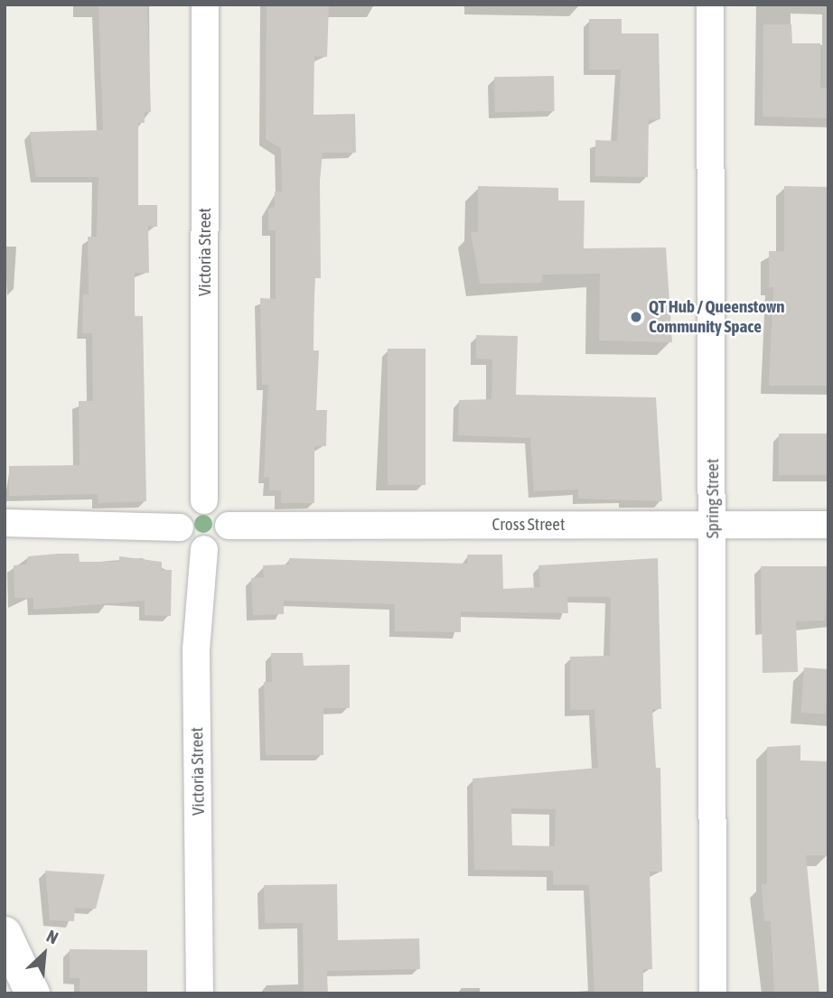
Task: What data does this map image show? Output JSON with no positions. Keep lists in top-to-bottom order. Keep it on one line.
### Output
{"streets":{"street":["Victoria Street","Spring Street","Cross Street"]},"crossings":[["Victoria Street","Cross Street"],["Spring Street","Cross Street"]],"places":["QT Hub / Queenstown Community Space"],"north":"top right"}
